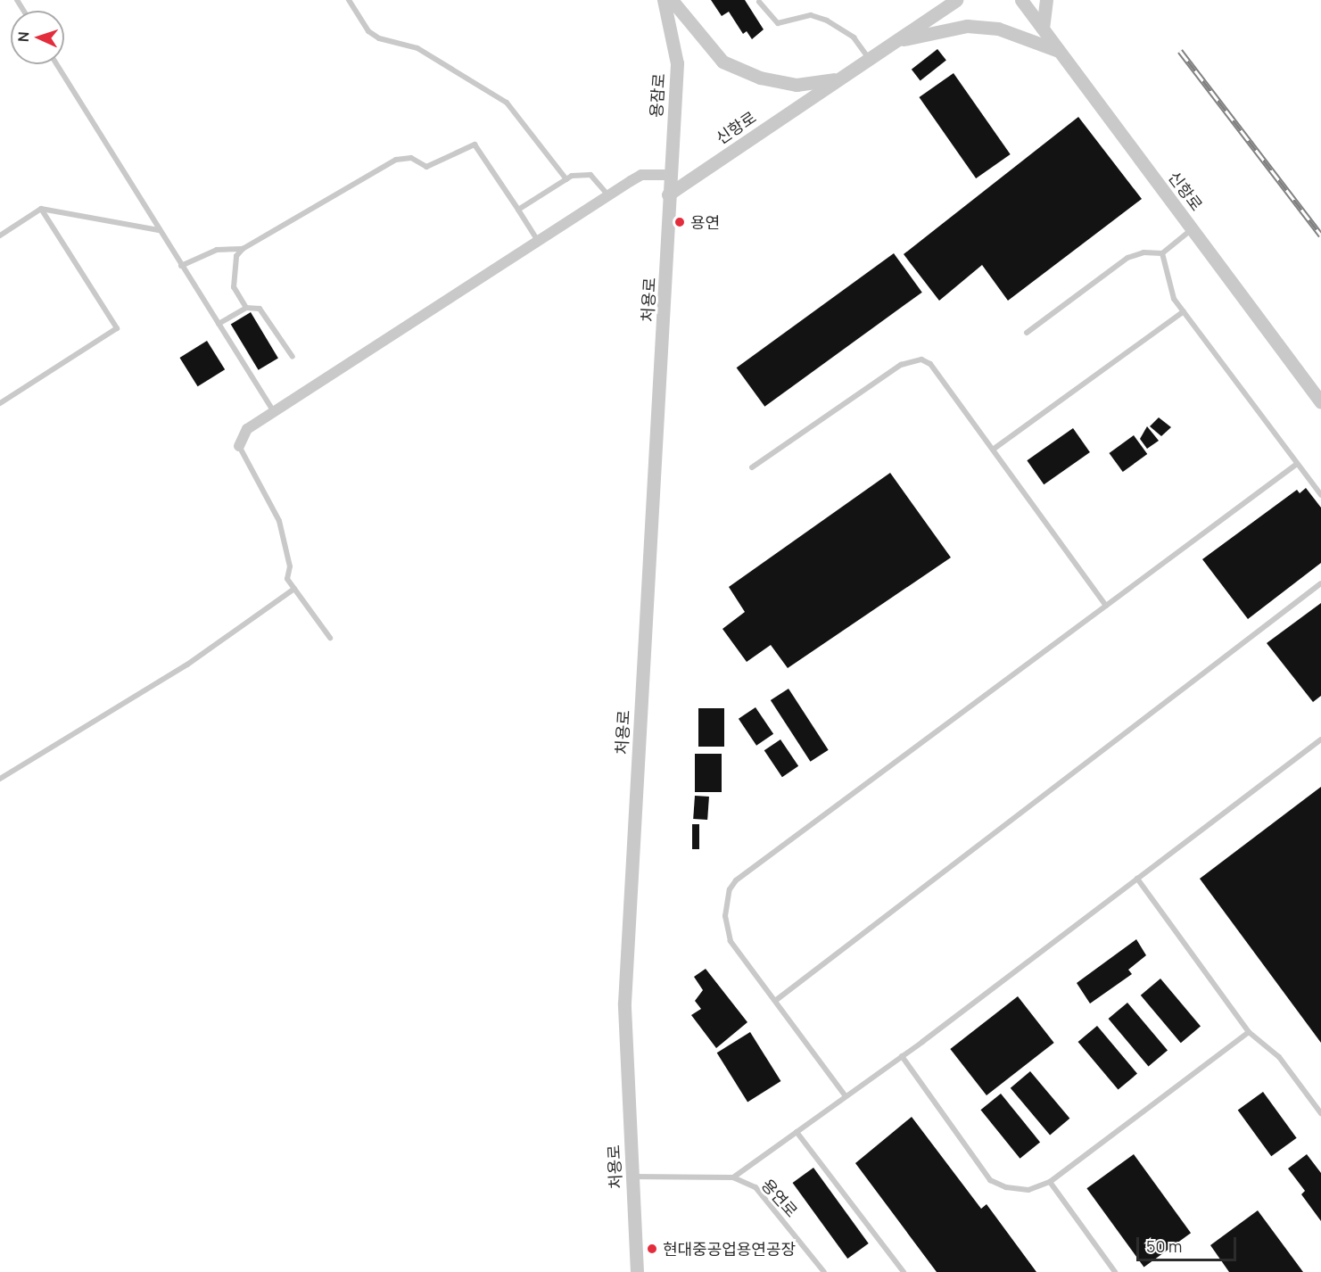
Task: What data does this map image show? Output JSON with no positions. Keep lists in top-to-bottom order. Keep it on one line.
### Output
{"streets":{"street":["용잠로","신항로","처용로"],"lane":["용연로"]},"crossings":[["용잠로","신항로"],["용잠로","처용로"],["신항로","처용로"],["처용로","용연로"]],"places":["용연","현대중공업용연공장"],"scale_bar":"50 m","north":"left"}
